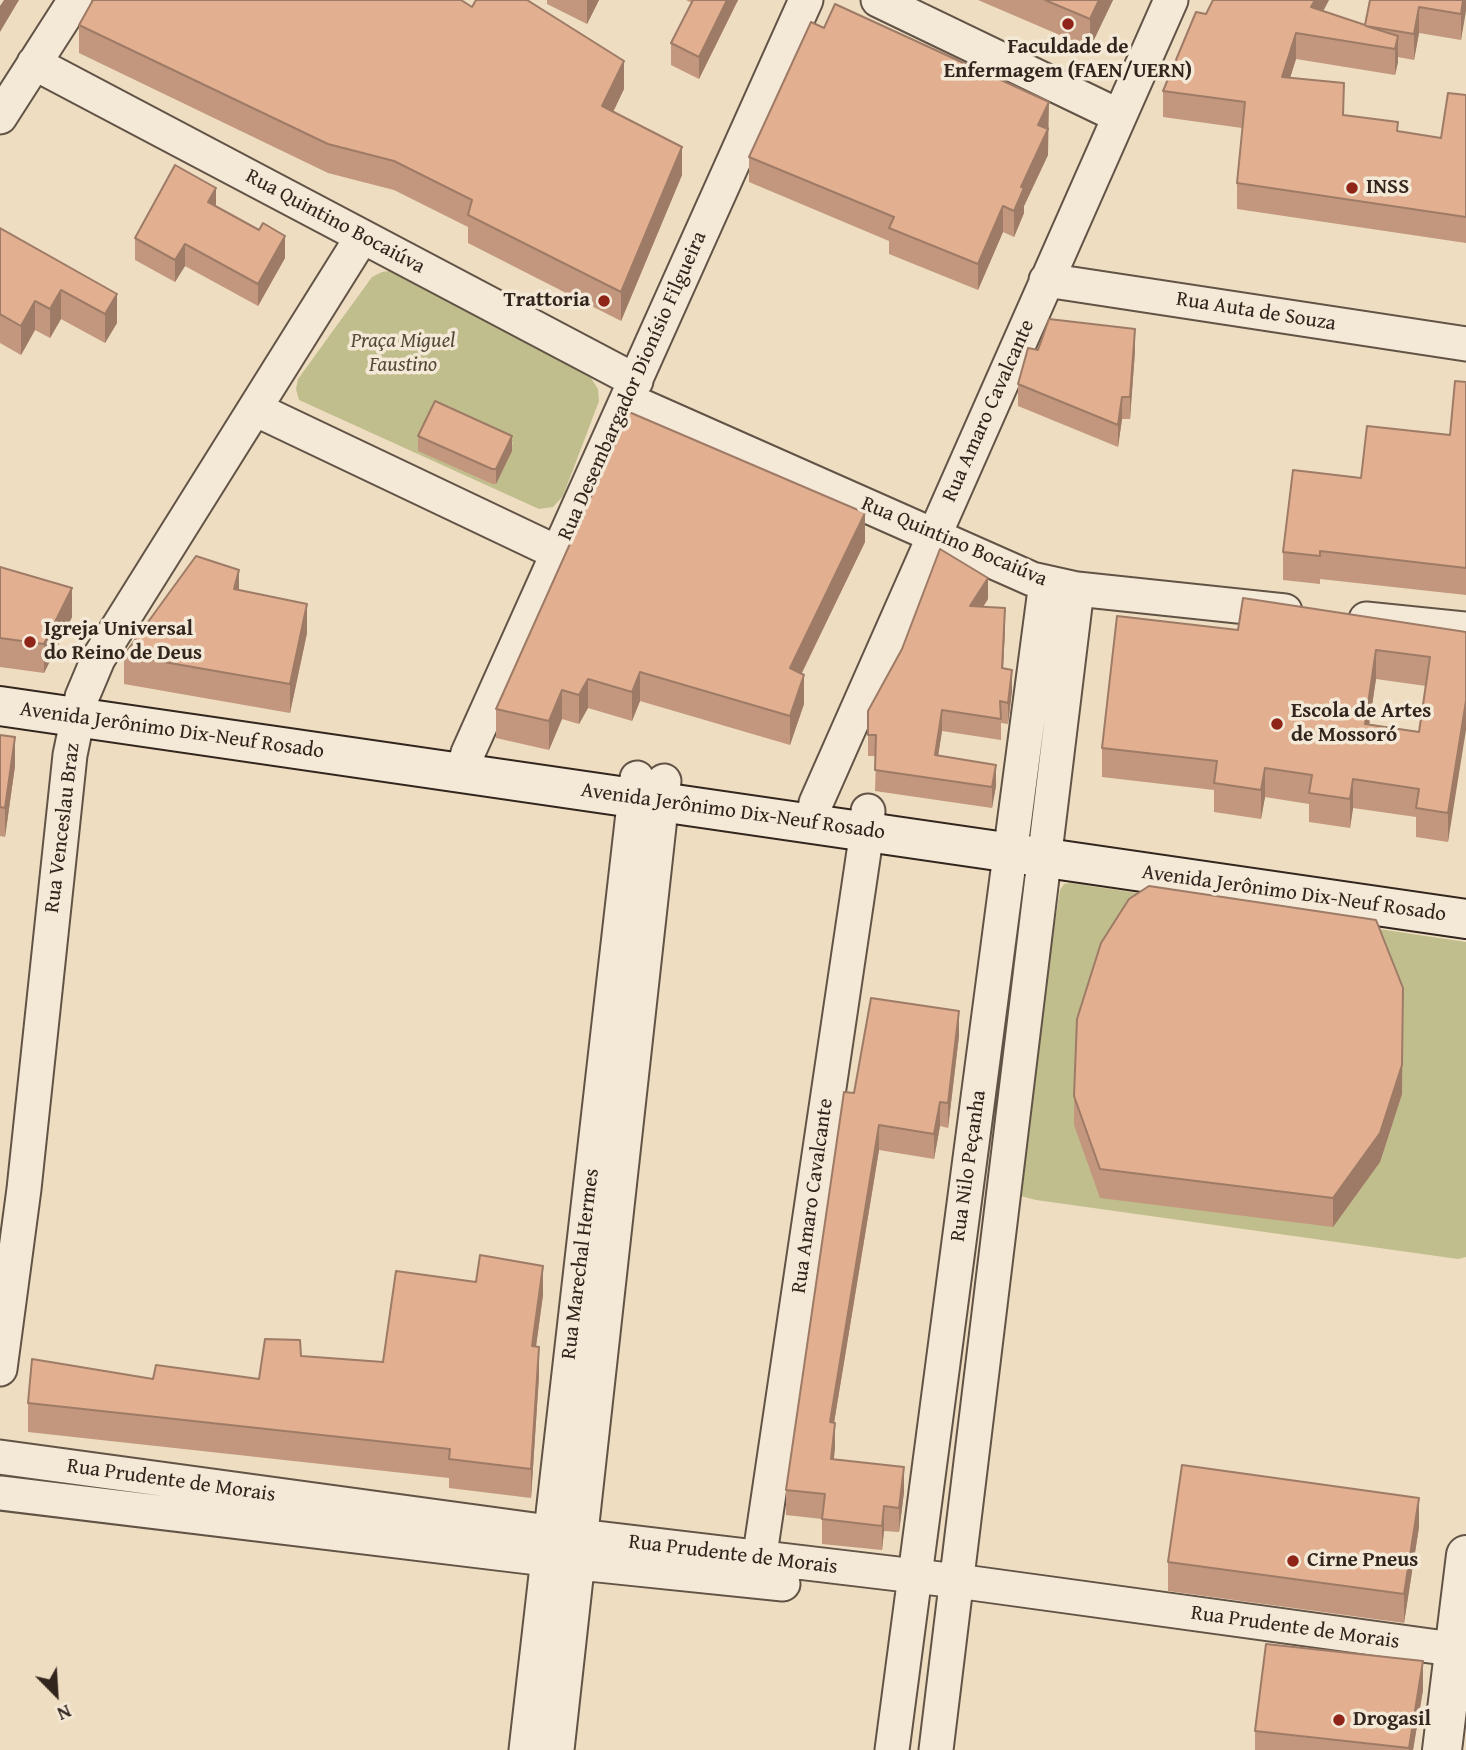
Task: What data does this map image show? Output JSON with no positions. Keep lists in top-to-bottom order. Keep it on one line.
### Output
{"streets":{"main road":["Avenida Jerônimo Dix-Neuf Rosado"],"street":["Rua Quintino Bocaiúva","Rua Auta de Souza","Rua Desembargador Dionísio Filgueira","Rua Amaro Cavalcante","Rua Venceslau Braz","Rua Nilo Peçanha","Rua Marechal Hermes","Rua Prudente de Morais"]},"crossings":[["Rua Quintino Bocaiúva","Rua Desembargador Dionísio Filgueira"],["Rua Quintino Bocaiúva","Rua Amaro Cavalcante"],["Rua Quintino Bocaiúva","Rua Venceslau Braz"],["Rua Quintino Bocaiúva","Rua Nilo Peçanha"],["Rua Auta de Souza","Rua Amaro Cavalcante"],["Rua Desembargador Dionísio Filgueira","Avenida Jerônimo Dix-Neuf Rosado"],["Rua Amaro Cavalcante","Avenida Jerônimo Dix-Neuf Rosado"],["Rua Amaro Cavalcante","Rua Prudente de Morais"],["Avenida Jerônimo Dix-Neuf Rosado","Rua Venceslau Braz"],["Avenida Jerônimo Dix-Neuf Rosado","Rua Nilo Peçanha"],["Avenida Jerônimo Dix-Neuf Rosado","Rua Marechal Hermes"],["Rua Nilo Peçanha","Rua Prudente de Morais"],["Rua Marechal Hermes","Rua Prudente de Morais"]],"parks":["Praça Miguel Faustino"],"places":["Faculdade de Enfermagem (FAEN/UERN)","INSS","Trattoria","Igreja Universal do Reino de Deus","Escola de Artes de Mossoró","Cirne Pneus","Drogasil"],"north":"bottom right"}
